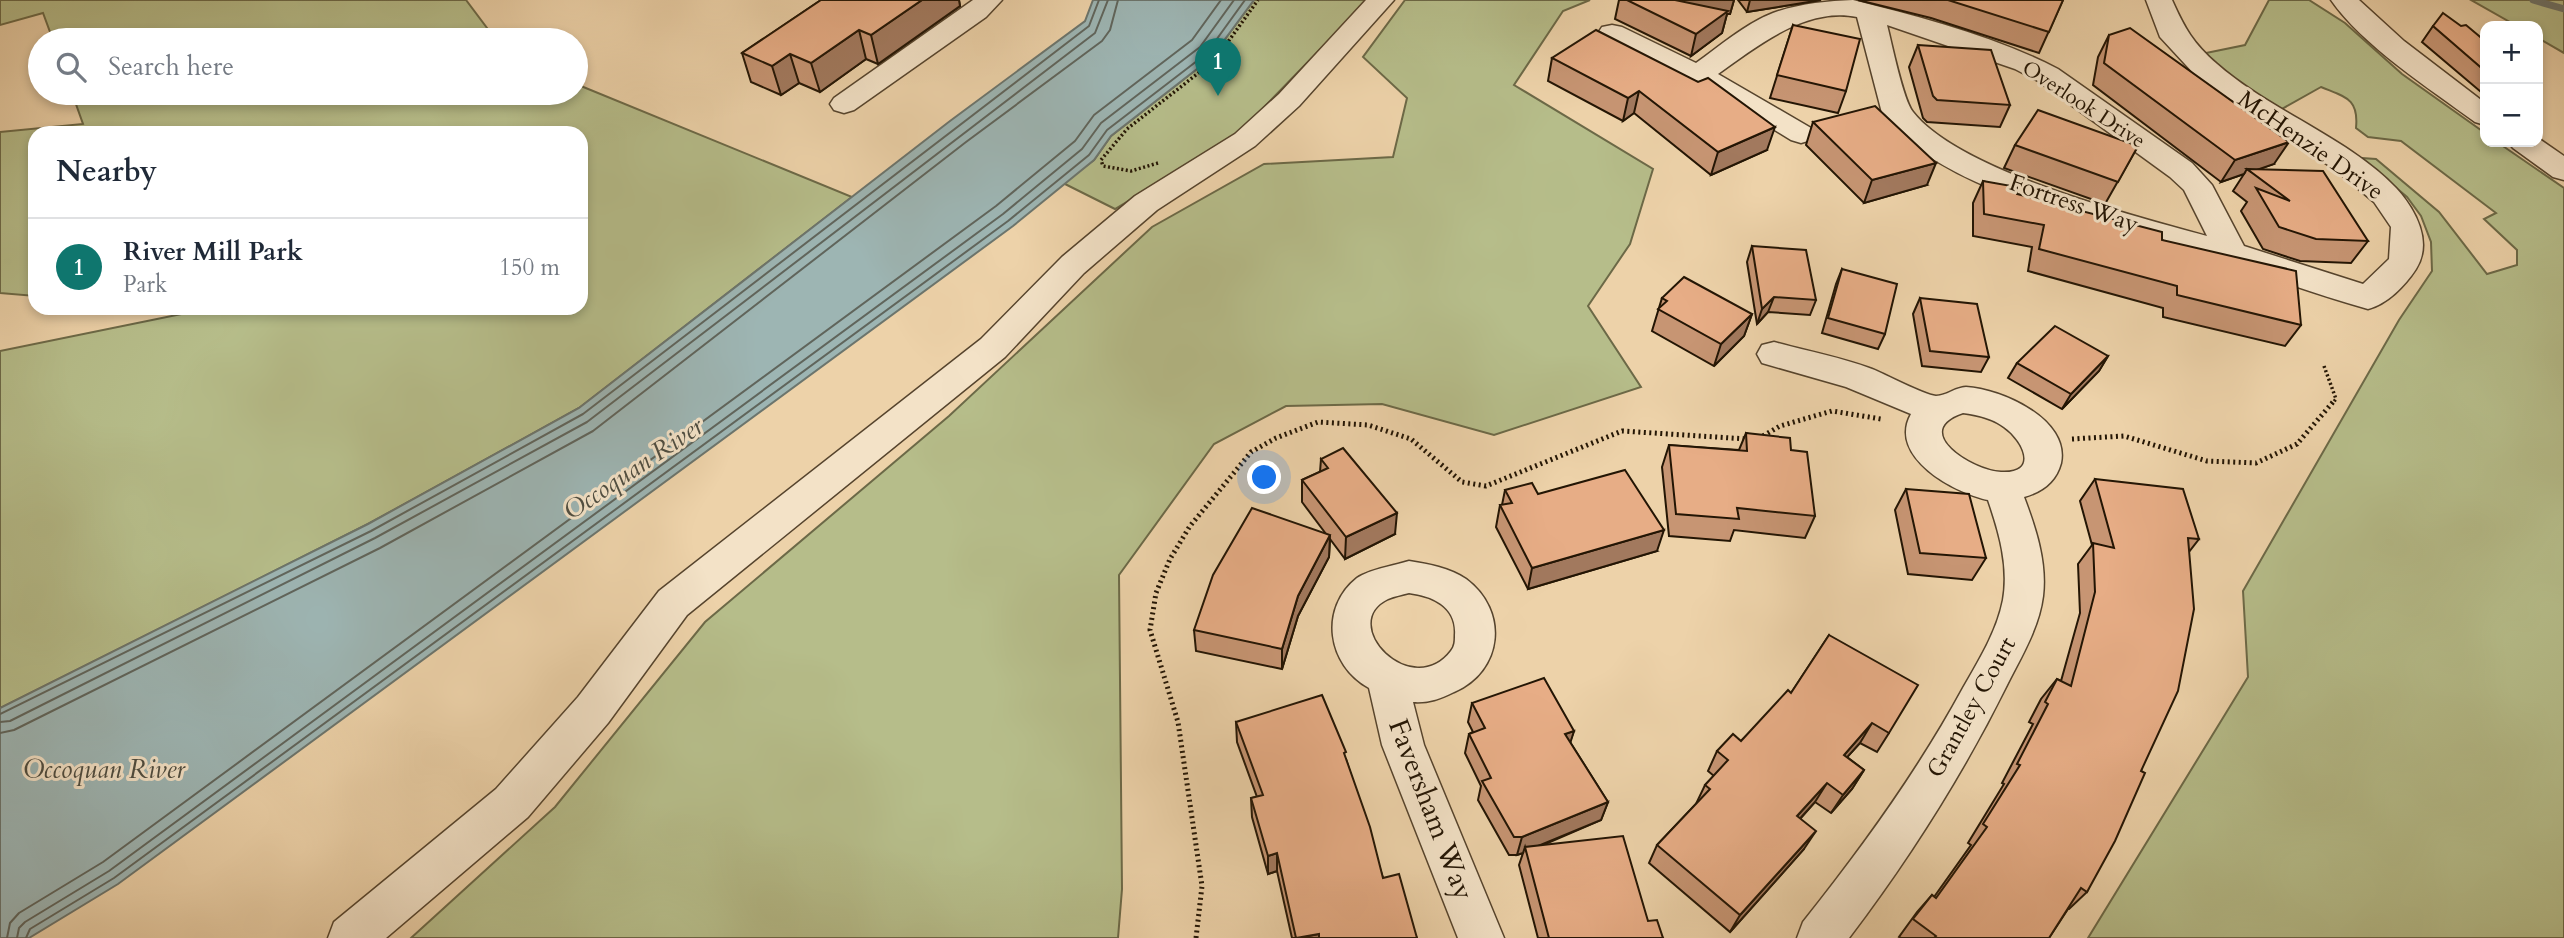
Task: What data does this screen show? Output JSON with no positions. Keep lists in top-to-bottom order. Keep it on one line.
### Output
{"streets":{"street":["Overlook Drive","McHenzie Drive","Fortress Way","Grantley Court","Faversham Way"]},"crossings":[["Overlook Drive","Fortress Way"],["McHenzie Drive","Fortress Way"]],"water":["Occoquan River"],"page":{"map_buttons":["+","−"],"search":"Search here","pins":"1","heading":"Nearby","list":[{"mark":"1","name":"River Mill Park","note":"Park","value":"150 m"}]}}
